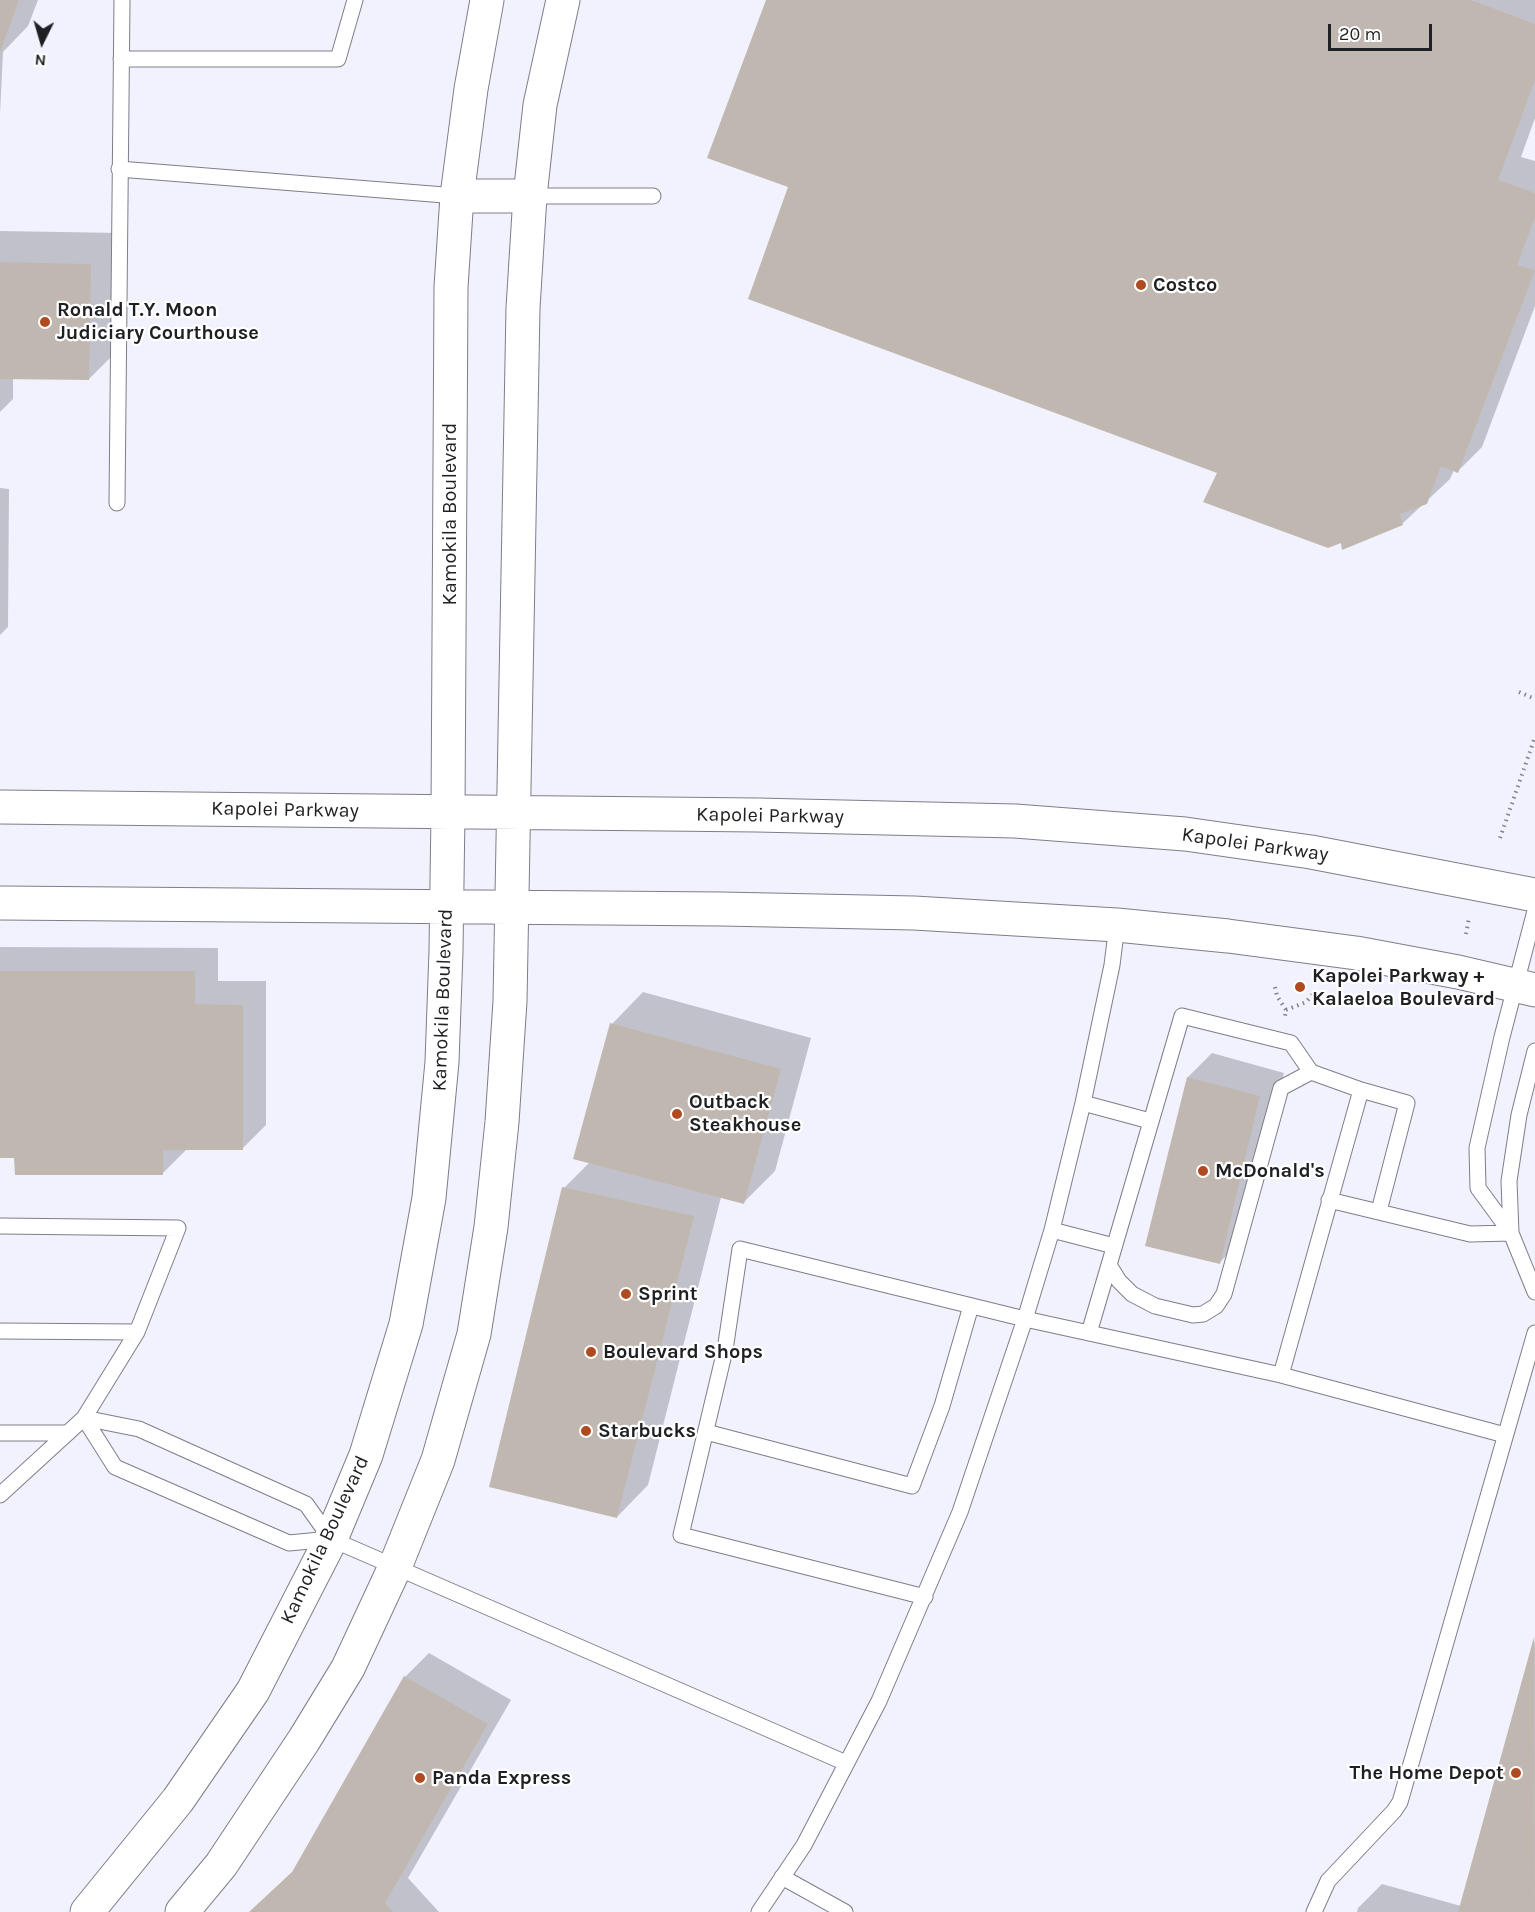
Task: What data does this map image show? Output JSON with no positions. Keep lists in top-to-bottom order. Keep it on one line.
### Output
{"streets":{"main road":["Kamokila Boulevard","Kapolei Parkway"]},"crossings":[["Kamokila Boulevard","Kapolei Parkway"]],"places":["Costco","Ronald T.Y. Moon Judiciary Courthouse","Kapolei Parkway + Kalaeloa Boulevard","Outback Steakhouse","McDonald's","Sprint","Boulevard Shops","Starbucks","The Home Depot","Panda Express"],"scale_bar":"20 m","north":"bottom"}
